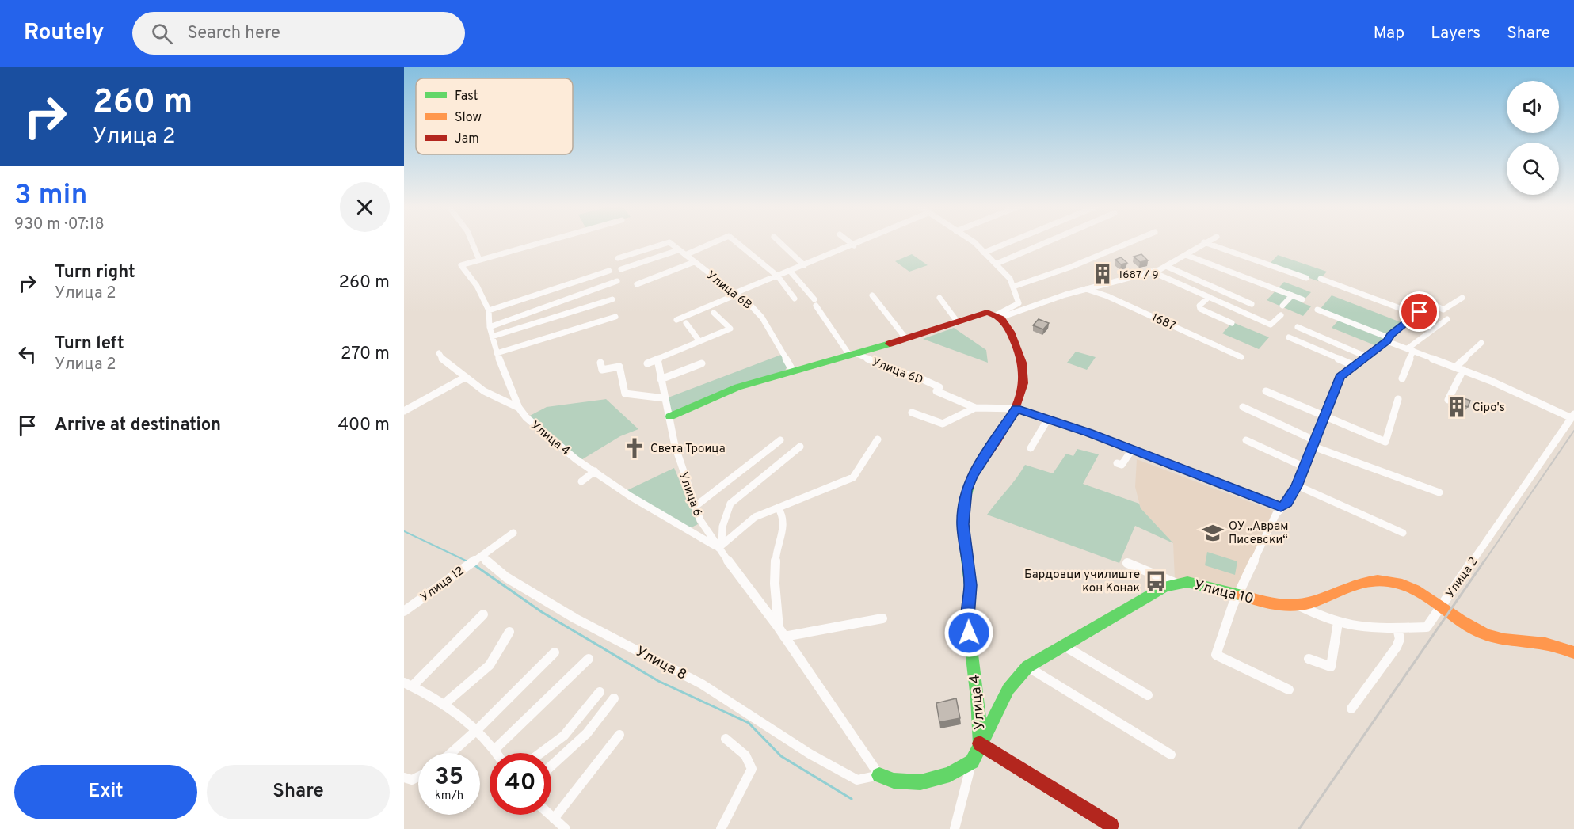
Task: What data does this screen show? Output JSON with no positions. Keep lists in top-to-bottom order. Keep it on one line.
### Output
{"streets":{"street":["Улица 6B","1687","Улица 6D","Улица 4","Улица 6","Улица 2","Улица 12","Улица 10","Улица 8"]},"crossings":[["Улица 4","Улица 6"],["Улица 6","Улица 8"],["Улица 2","Улица 10"],["Улица 12","Улица 8"]],"places":{"building":["1687 / 9","Cipo's"],"church":["Света Троица"],"school or university":["ОУ „Аврам Писевски“"],"bus stop":["Бардовци училиште кон Конак"]},"legend":["Fast","Slow","Jam"],"page":{"header":"Routely","search":"Search here","nav":["Map","Layers","Share"],"turn":["260 m","Улица 2"],"heading":["3 min","930 m · 07:18"],"list":[{"name":"Turn right","note":"Улица 2","value":"260 m"},{"name":"Turn left","note":"Улица 2","value":"270 m"},{"name":"Arrive at destination","value":"400 m"}],"speed":"35 km/h","limit":"40","buttons":["Exit","Share"]}}
